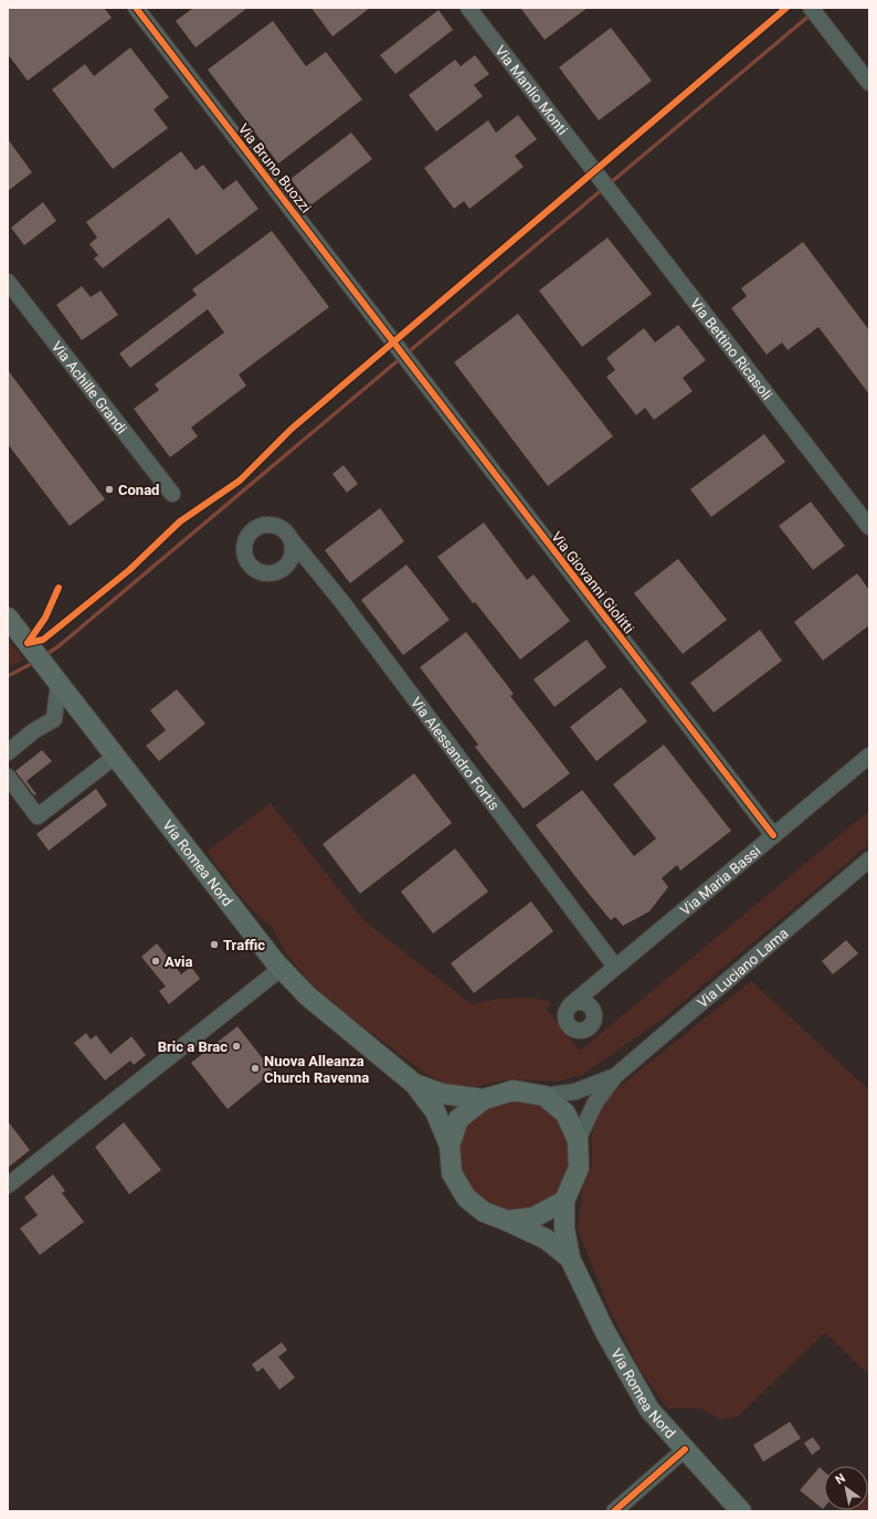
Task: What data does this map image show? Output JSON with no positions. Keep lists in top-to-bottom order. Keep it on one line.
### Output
{"streets":{"main road":["Via Romea Nord"],"street":["Via Manlio Monti","Via Bruno Buozzi","Via Bettino Ricasoli","Via Achille Grandi","Via Giovanni Giolitti","Via Alessandro Fortis","Via Maria Bassi","Via Luciano Lama"]},"crossings":[["Via Manlio Monti","Via Bettino Ricasoli"],["Via Bruno Buozzi","Via Giovanni Giolitti"],["Via Giovanni Giolitti","Via Maria Bassi"],["Via Alessandro Fortis","Via Maria Bassi"],["Via Romea Nord","Via Luciano Lama"]],"places":["Conad","Traffic","Avia","Bric a Brac","Nuova Alleanza Church Ravenna"],"north":"top left"}
